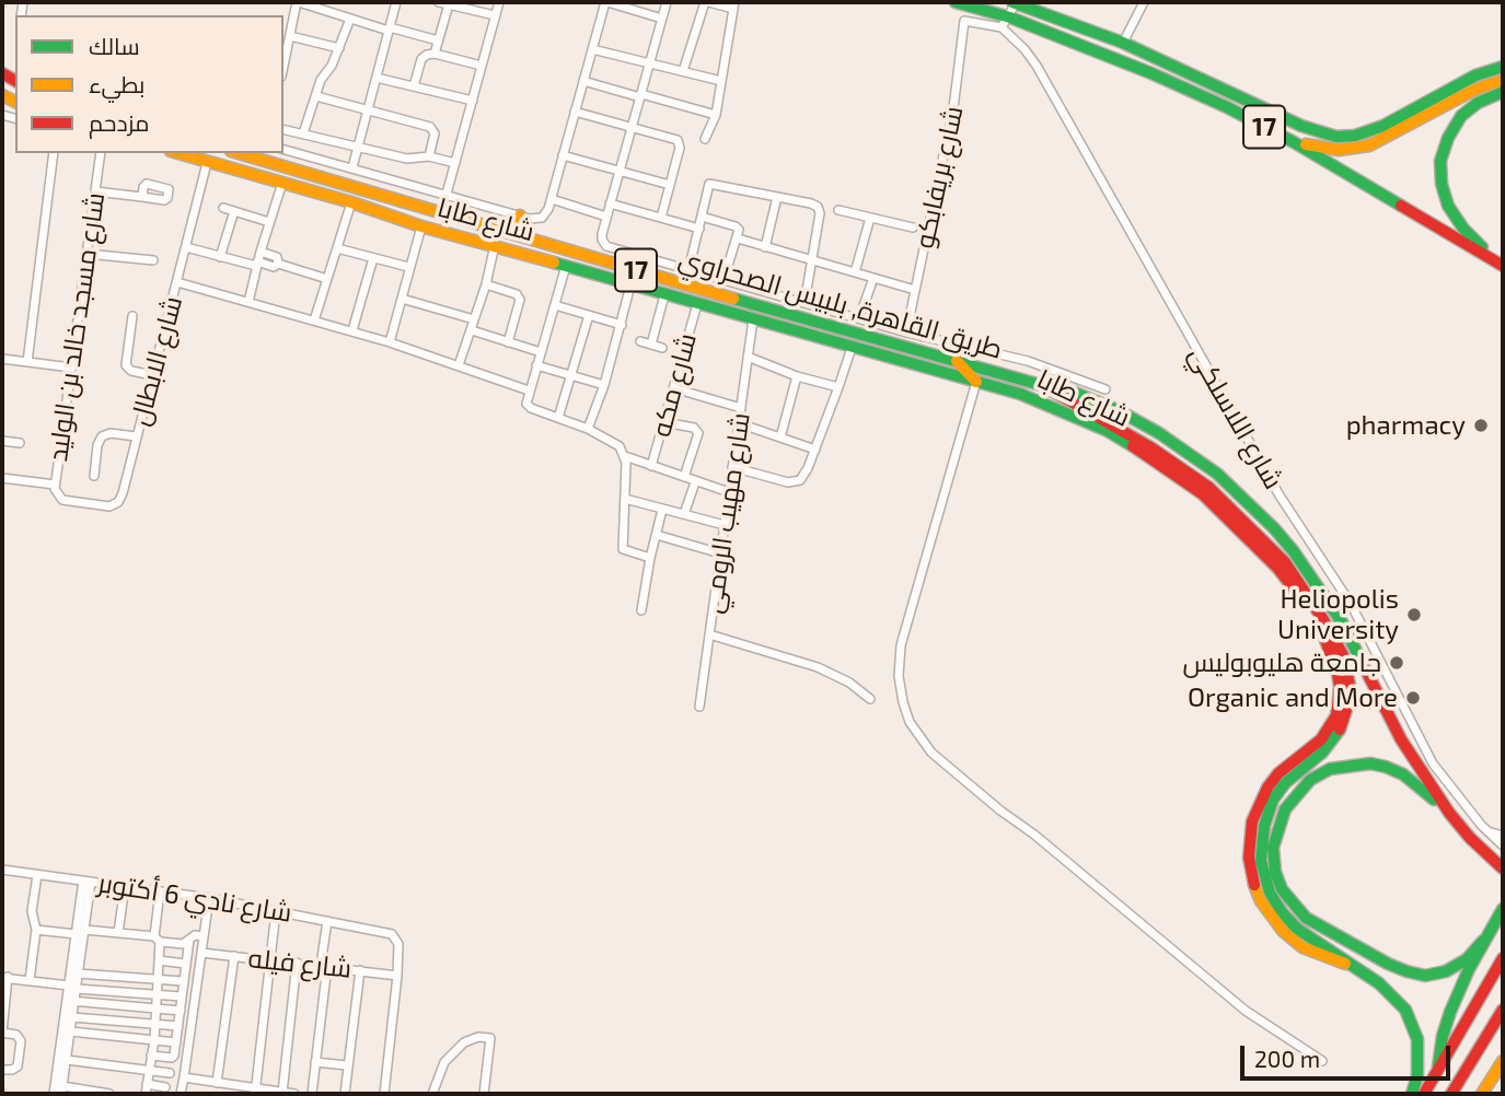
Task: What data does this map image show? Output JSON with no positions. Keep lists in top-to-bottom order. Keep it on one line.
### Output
{"streets":{"main road":["17","شارع طابا","طريق القاهرة, بلبيس الصحراوي"],"street":["شارع بريفابكو","شارع مسجد خالد بن الوليد","شارع الابطال","شارع مكه","شارع اللاسلكي","شارع مهيب الرومي","شارع نادي 6 أكتوبر","شارع فيله"]},"crossings":[["شارع بريفابكو","شارع اللاسلكي"],["شارع طابا","شارع الابطال"],["شارع طابا","شارع مكه"],["شارع طابا","شارع مهيب الرومي"],["شارع مسجد خالد بن الوليد","شارع الابطال"],["شارع نادي 6 أكتوبر","شارع فيله"]],"places":["pharmacy","Heliopolis University","جامعة هليوبوليس","Organic and More"],"legend":["سالك","بطيء","مزدحم"],"scale_bar":"200 m"}
